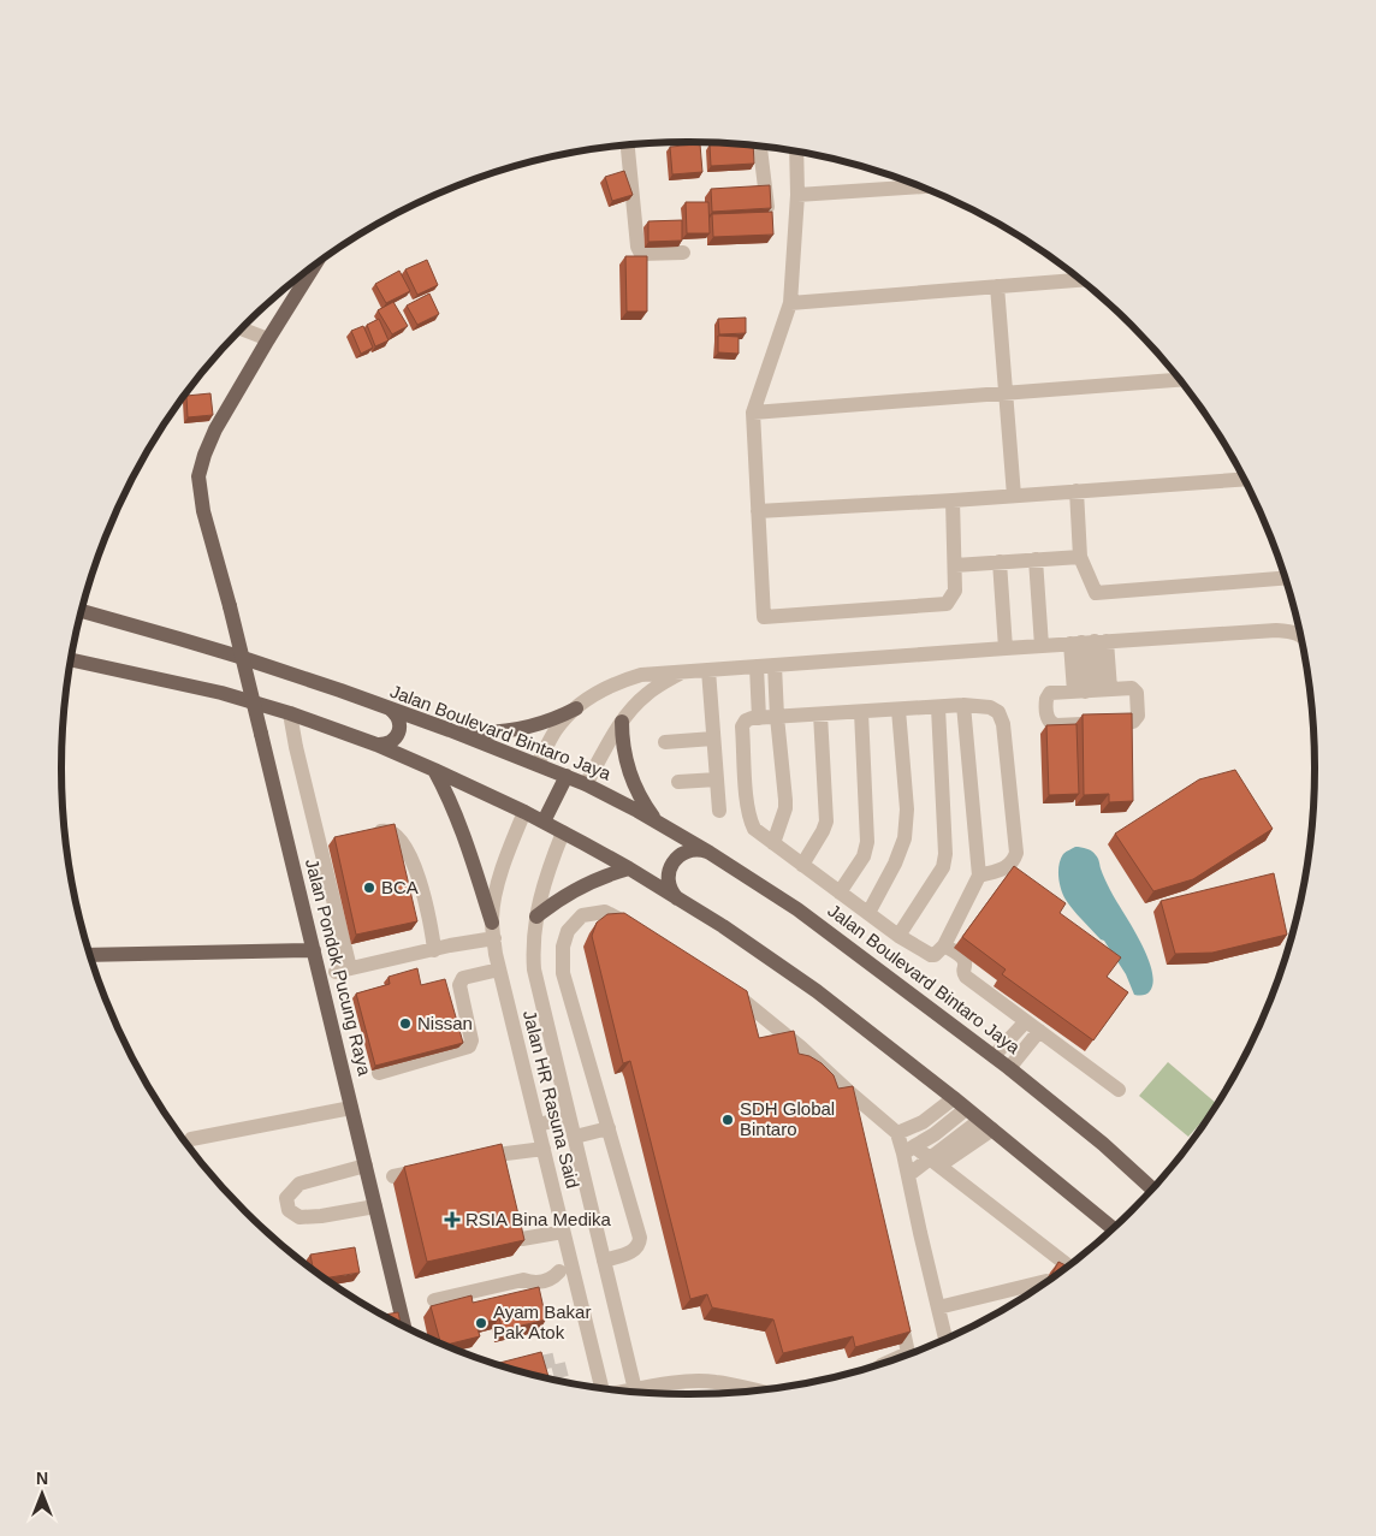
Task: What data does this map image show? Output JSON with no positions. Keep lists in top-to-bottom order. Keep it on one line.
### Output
{"streets":{"main road":["Jalan Boulevard Bintaro Jaya","Jalan Pondok Pucung Raya"],"street":["Jalan HR Rasuna Said"]},"places":{"other":["BCA","Nissan","SDH Global Bintaro","Ayam Bakar Pak Atok"],"health":["RSIA Bina Medika"]},"north":"top"}
